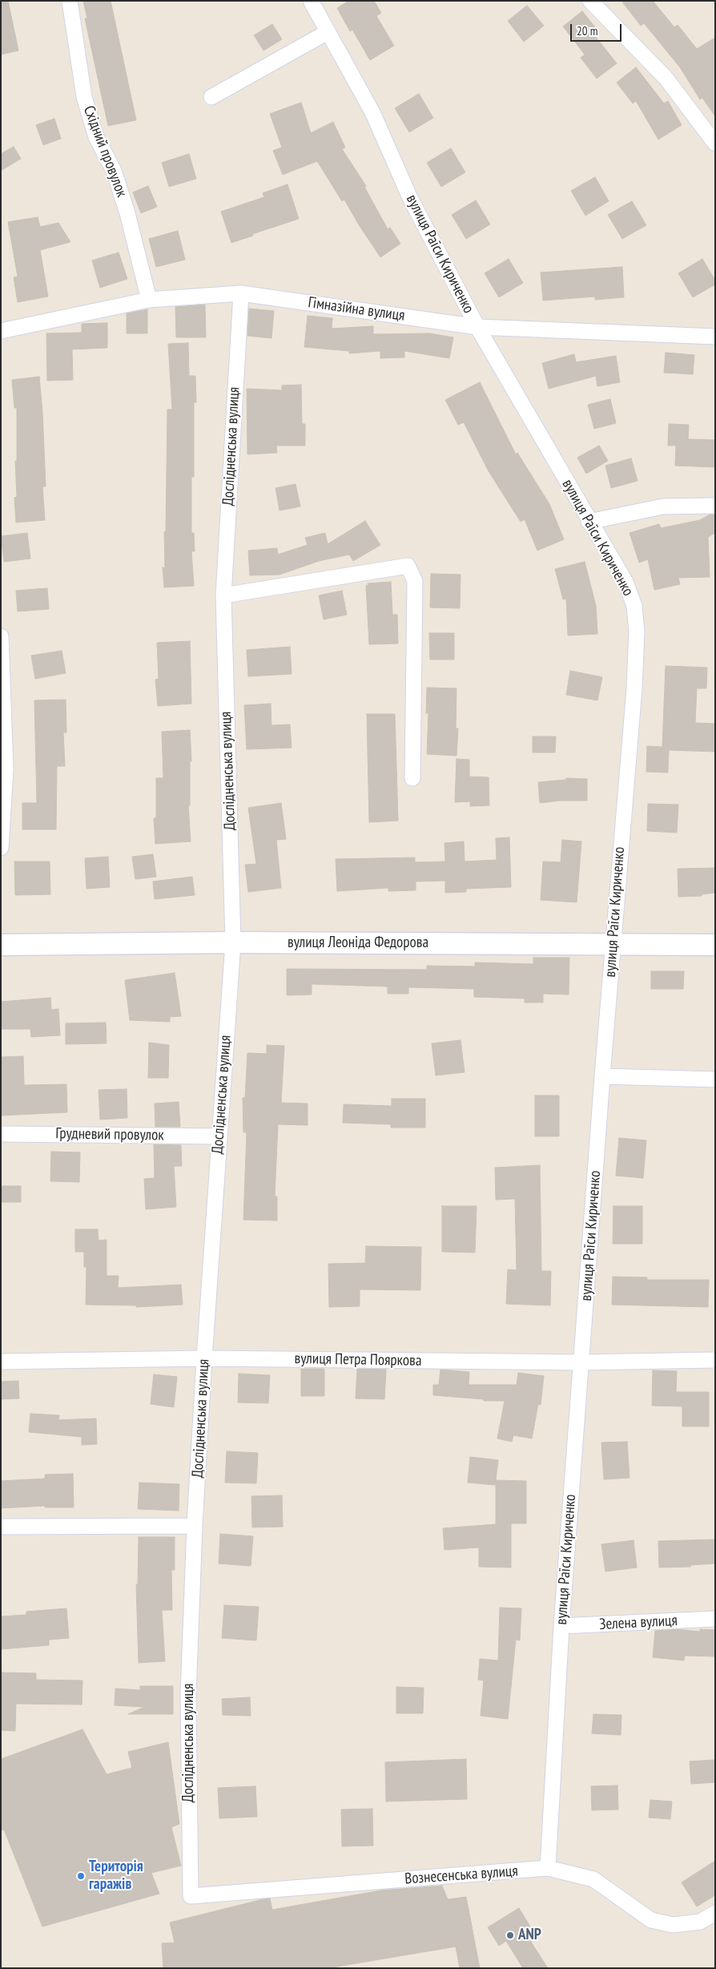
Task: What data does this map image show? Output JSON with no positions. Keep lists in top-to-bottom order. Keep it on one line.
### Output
{"streets":{"street":["Східний провулок","вулиця Раїси Кириченко","Гімназійна вулиця","Дослідненська вулиця","вулиця Леоніда Федорова","Грудневий провулок","вулиця Петра Пояркова","Зелена вулиця","Вознесенська вулиця"]},"crossings":[["Східний провулок","Гімназійна вулиця"],["вулиця Раїси Кириченко","Гімназійна вулиця"],["вулиця Раїси Кириченко","вулиця Леоніда Федорова"],["вулиця Раїси Кириченко","вулиця Петра Пояркова"],["вулиця Раїси Кириченко","Зелена вулиця"],["вулиця Раїси Кириченко","Вознесенська вулиця"],["Гімназійна вулиця","Дослідненська вулиця"],["Дослідненська вулиця","вулиця Леоніда Федорова"],["Дослідненська вулиця","Грудневий провулок"],["Дослідненська вулиця","вулиця Петра Пояркова"],["Дослідненська вулиця","Вознесенська вулиця"]],"places":["Територія гаражів","ANP"],"scale_bar":"20 m"}
